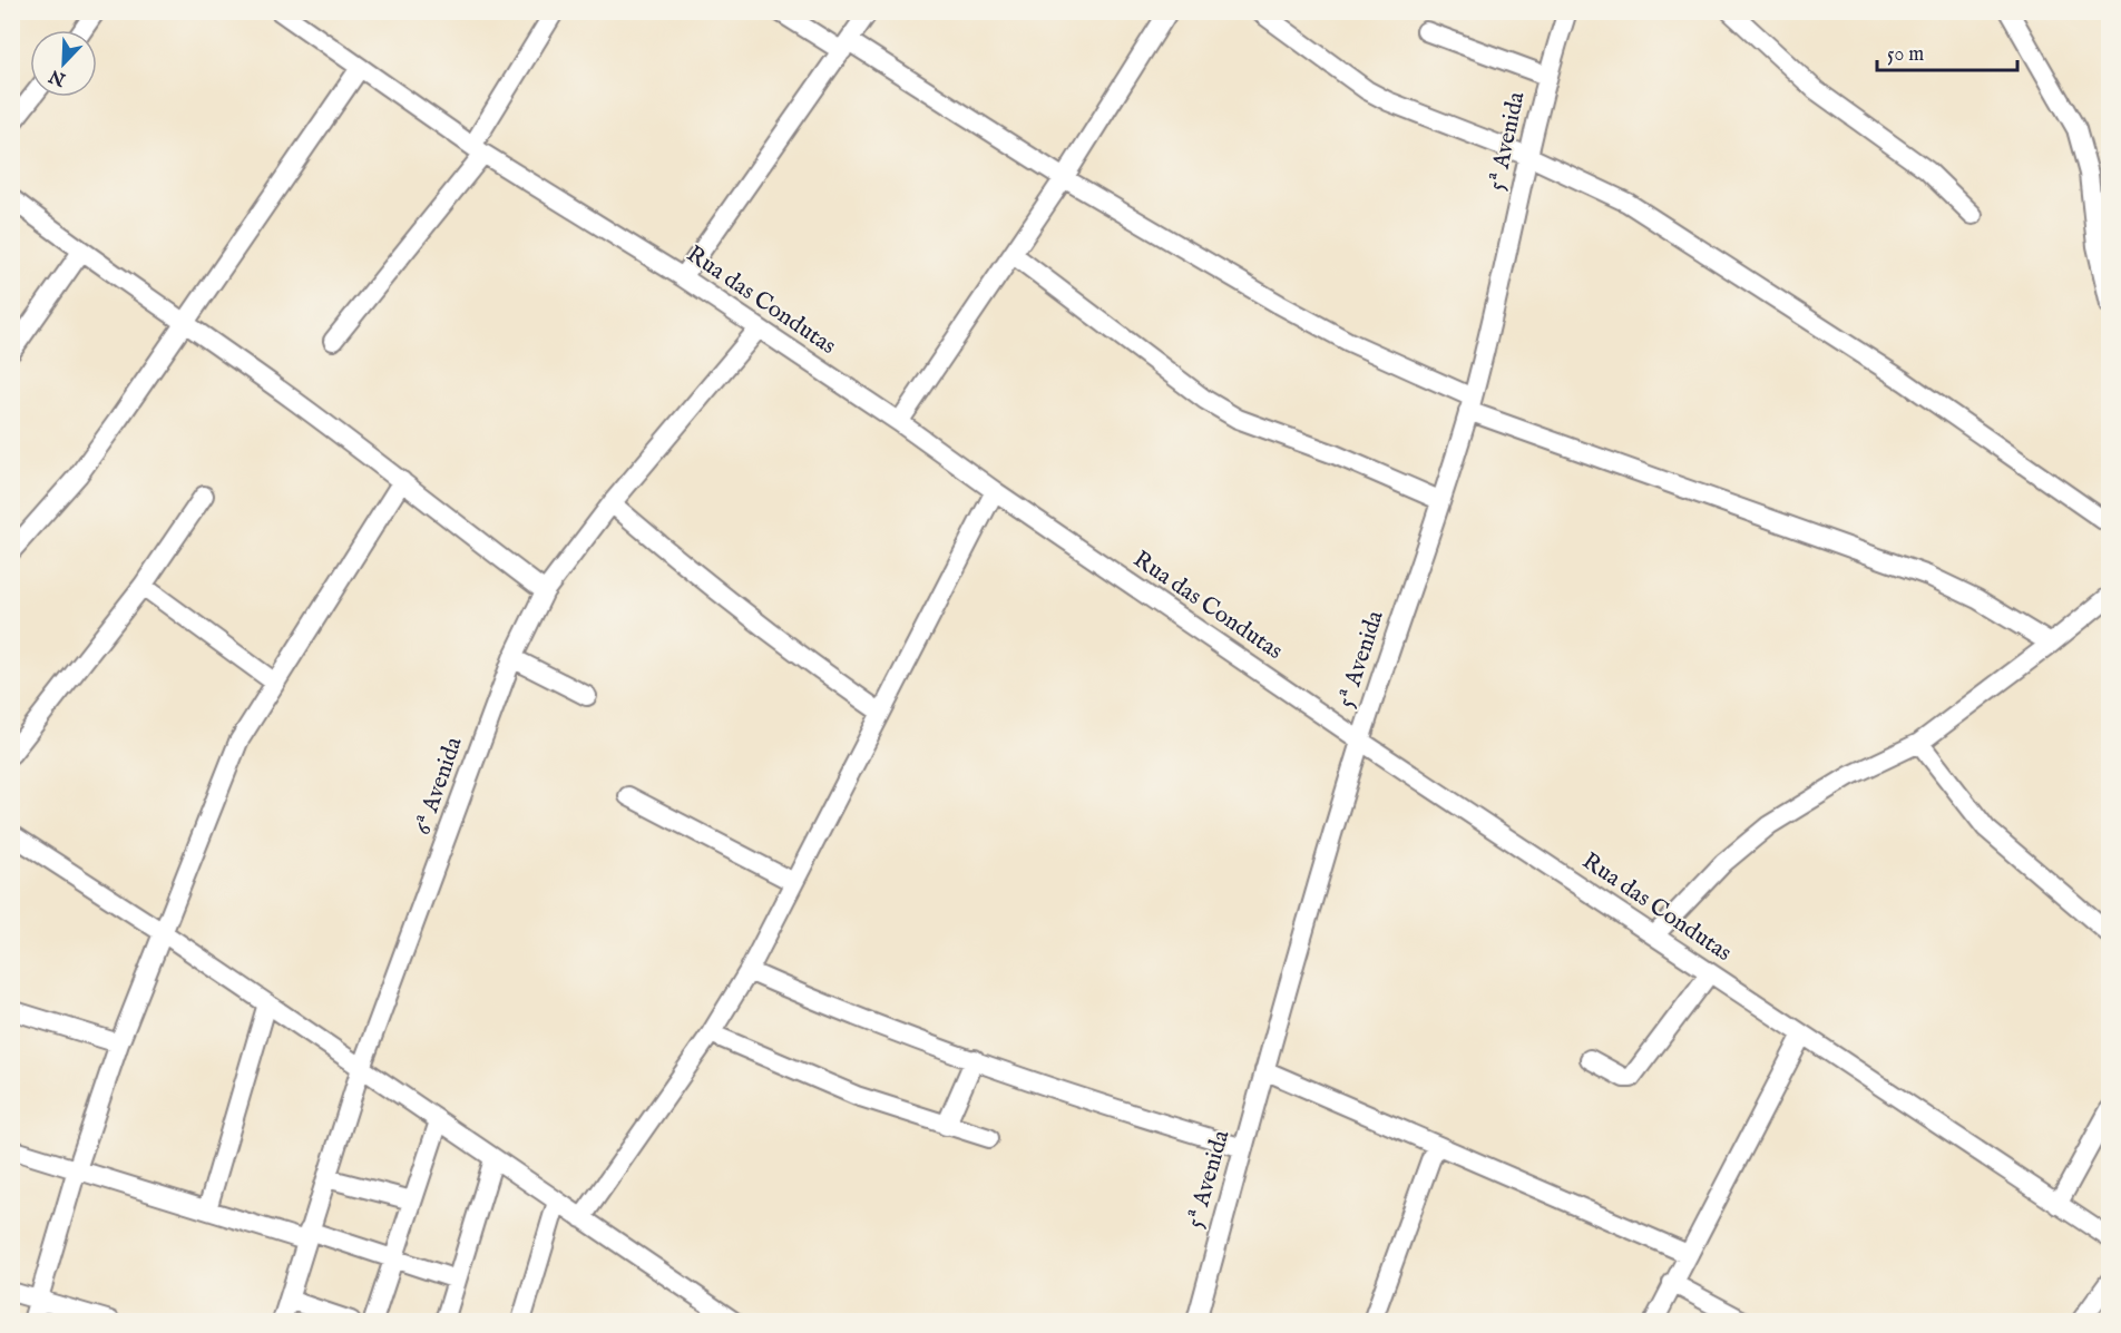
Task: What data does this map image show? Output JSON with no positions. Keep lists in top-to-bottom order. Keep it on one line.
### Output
{"streets":{"street":["5ª Avenida","Rua das Condutas","6ª Avenida"]},"crossings":[["5ª Avenida","Rua das Condutas"],["Rua das Condutas","6ª Avenida"]],"scale_bar":"50 m","north":"bottom left"}
